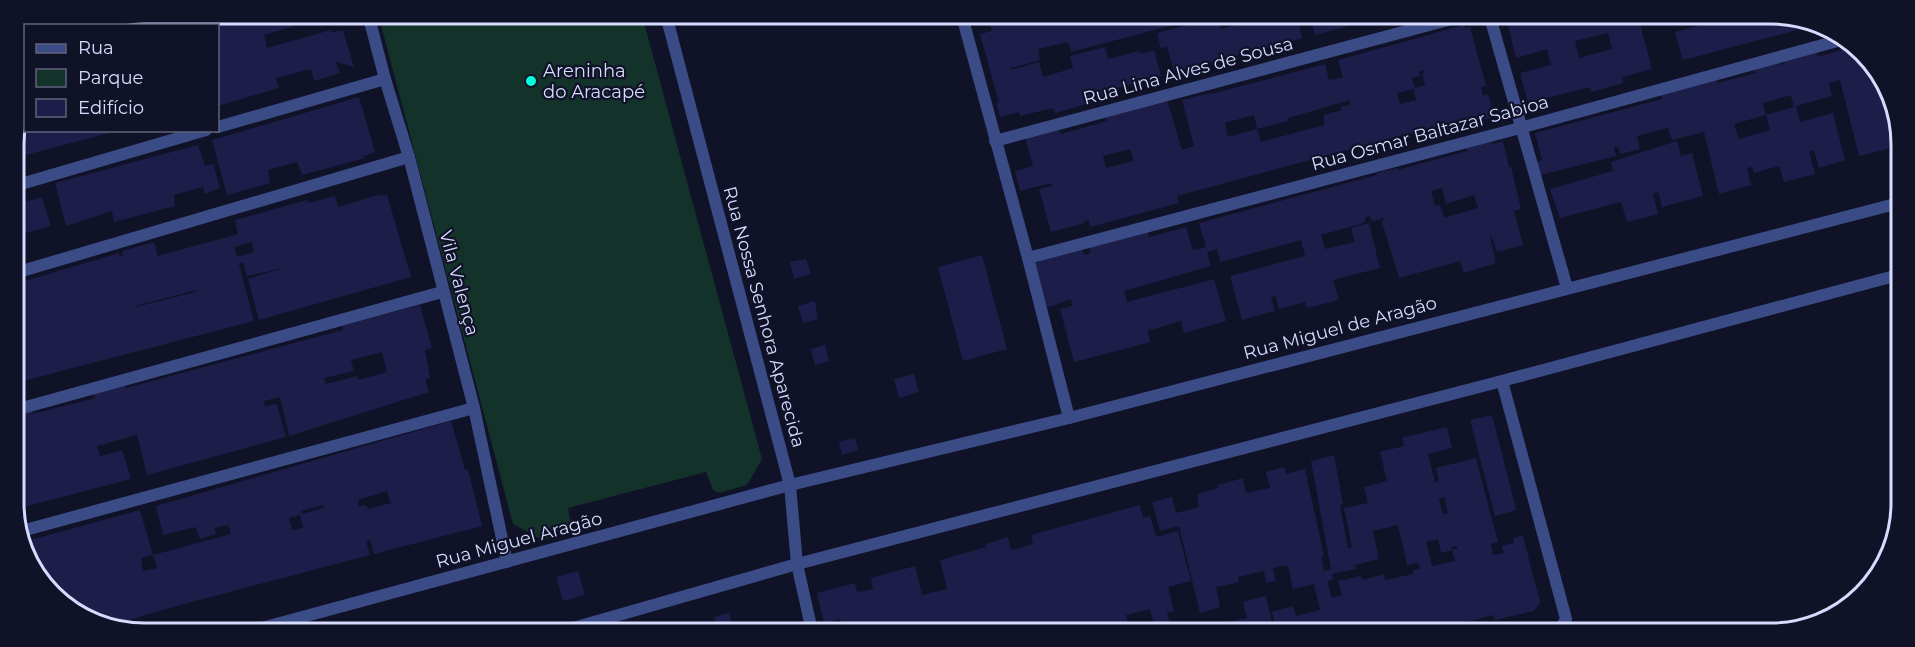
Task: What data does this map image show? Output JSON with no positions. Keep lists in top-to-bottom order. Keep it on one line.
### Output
{"streets":{"street":["Rua Lina Alves de Sousa","Rua Osmar Baltazar Sabioa","Vila Valença","Rua Nossa Senhora Aparecida","Rua Miguel de Aragão","Rua Miguel Aragão"]},"crossings":[["Vila Valença","Rua Miguel Aragão"],["Rua Nossa Senhora Aparecida","Rua Miguel de Aragão"],["Rua Nossa Senhora Aparecida","Rua Miguel Aragão"],["Rua Miguel de Aragão","Rua Miguel Aragão"]],"places":["Areninha do Aracapé"],"legend":["Rua","Parque","Edifício"]}
